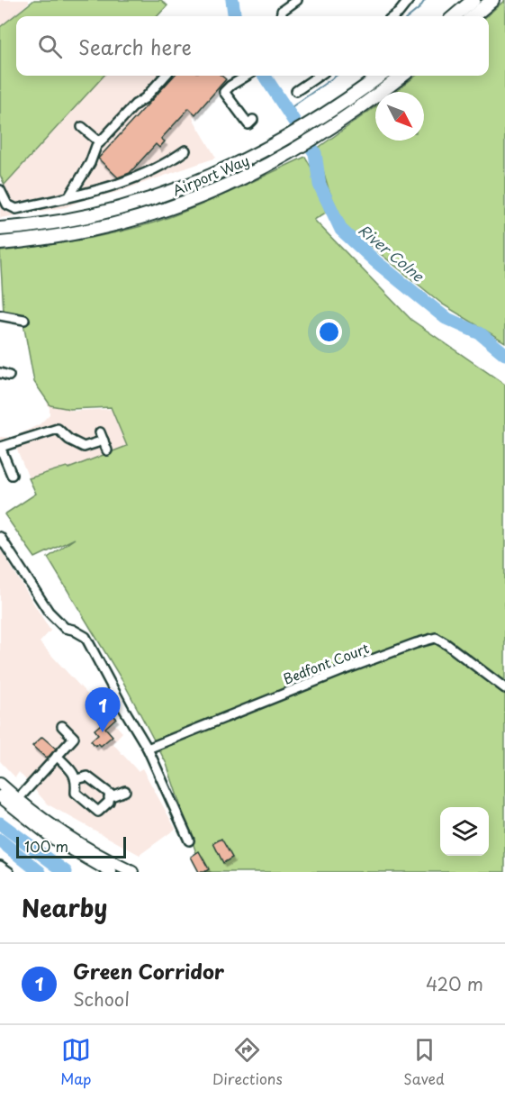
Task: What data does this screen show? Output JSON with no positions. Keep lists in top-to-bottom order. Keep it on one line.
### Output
{"streets":{"highway":["Airport Way"],"street":["Bedfont Court"]},"water":["River Colne"],"scale_bar":"100 m","north":"bottom right","page":{"search":"Search here","pins":"1","scale":"100 m","heading":"Nearby","list":[{"mark":"1","name":"Green Corridor","note":"School","value":"420 m"}],"nav":["Map","Directions","Saved"]}}
